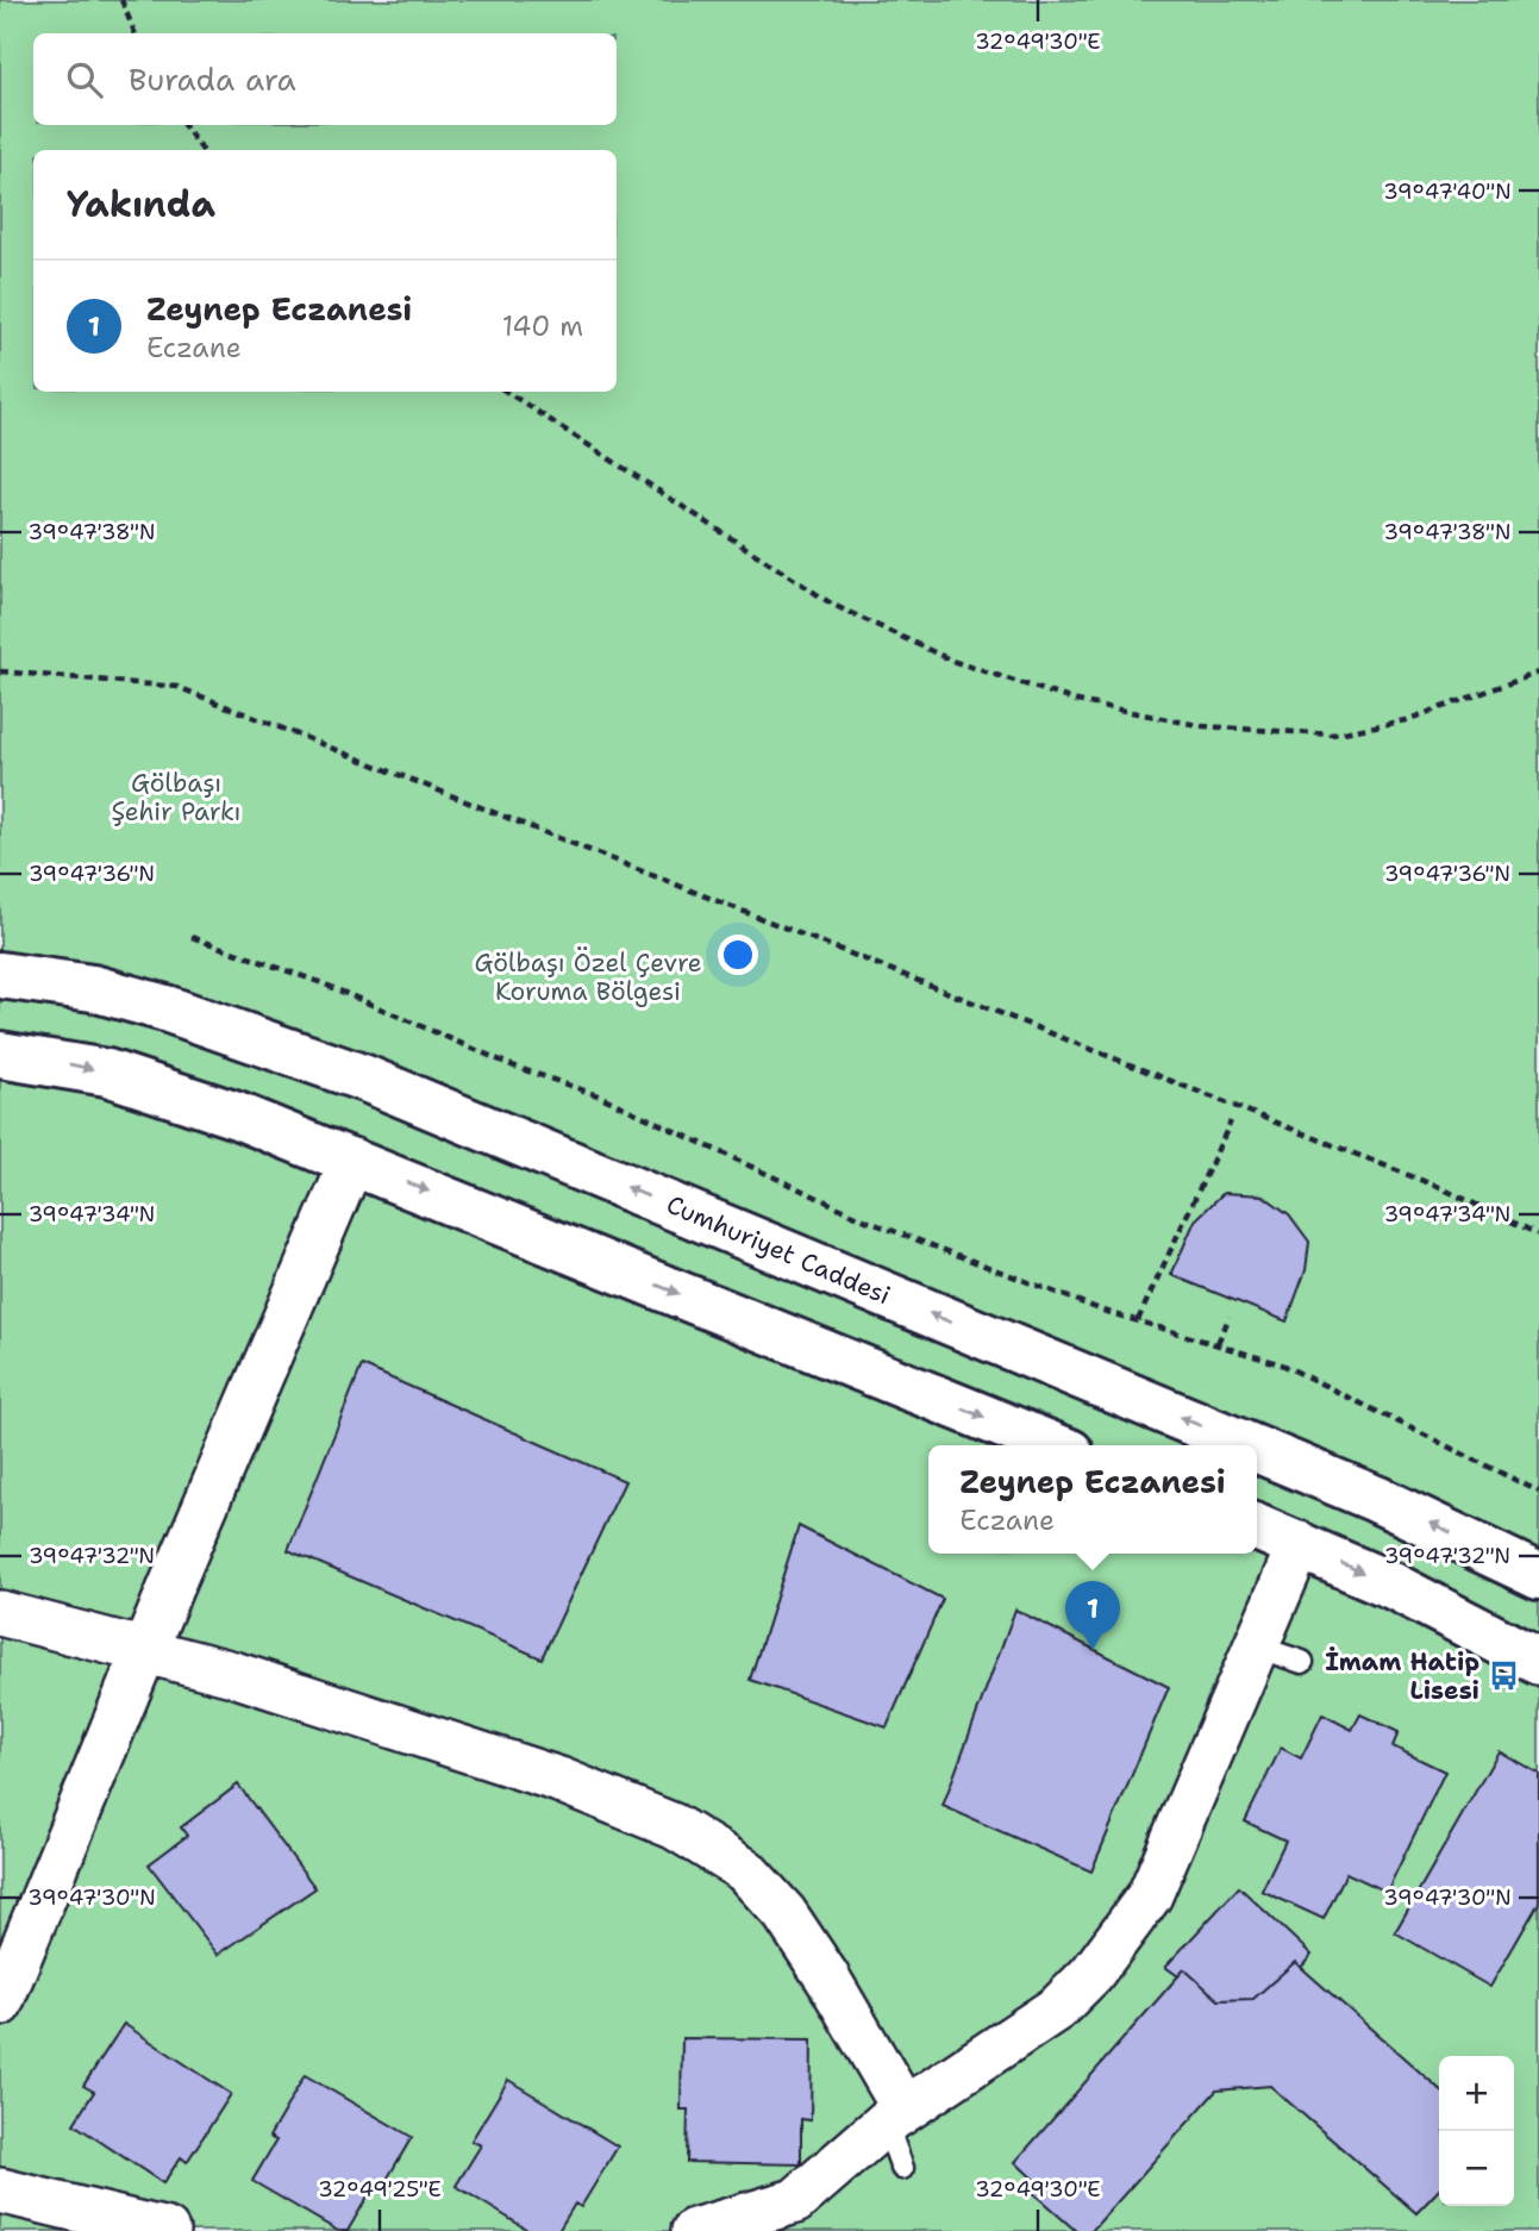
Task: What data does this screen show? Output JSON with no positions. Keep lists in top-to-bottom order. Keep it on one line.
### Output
{"streets":{"main road":["Cumhuriyet Caddesi"]},"parks":["Gölbaşı Şehir Parkı","Gölbaşı Özel Çevre Koruma Bölgesi"],"places":{"bus stop":["İmam Hatip Lisesi"]},"page":{"search":"Burada ara","heading":"Yakında","list":[{"mark":"1","name":"Zeynep Eczanesi","note":"Eczane","value":"140 m"}],"popup":["Zeynep Eczanesi","Eczane"],"pins":"1","map_buttons":["+","−"]},"coordinates":["32°49'30\"E","39°47'40\"N","39°47'38\"N","39°47'36\"N","39°47'34\"N","39°47'32\"N","39°47'30\"N","32°49'25\"E"]}
